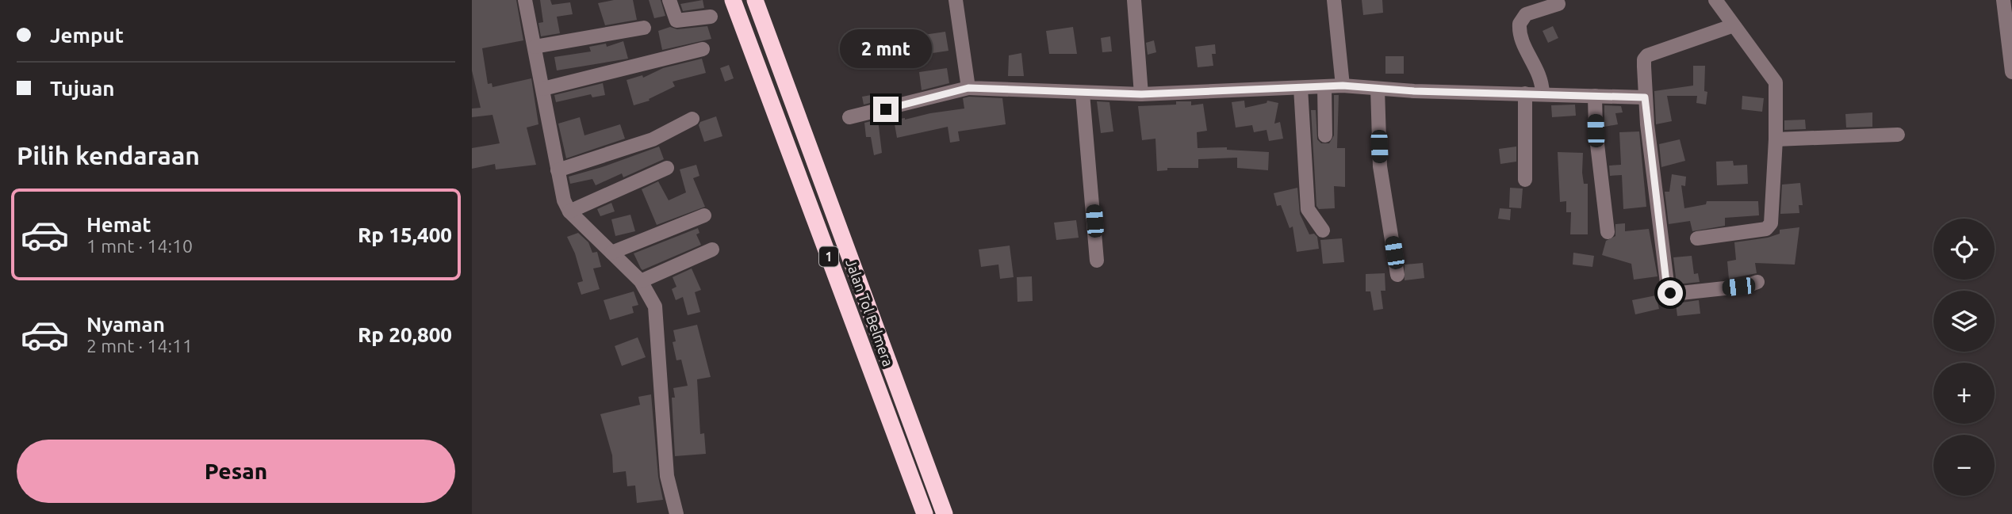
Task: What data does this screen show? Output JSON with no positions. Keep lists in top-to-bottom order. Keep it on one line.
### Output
{"streets":{"highway":["1","Jalan Tol Belmera"]},"page":{"banner":["Jemput","Tujuan"],"bubble":"2 mnt","heading":"Pilih kendaraan","list":[{"name":"Hemat","note":"1 mnt · 14:10","value":"Rp 15,400"},{"name":"Nyaman","note":"2 mnt · 14:11","value":"Rp 20,800"}],"map_buttons":["+","−"],"buttons":"Pesan"}}
